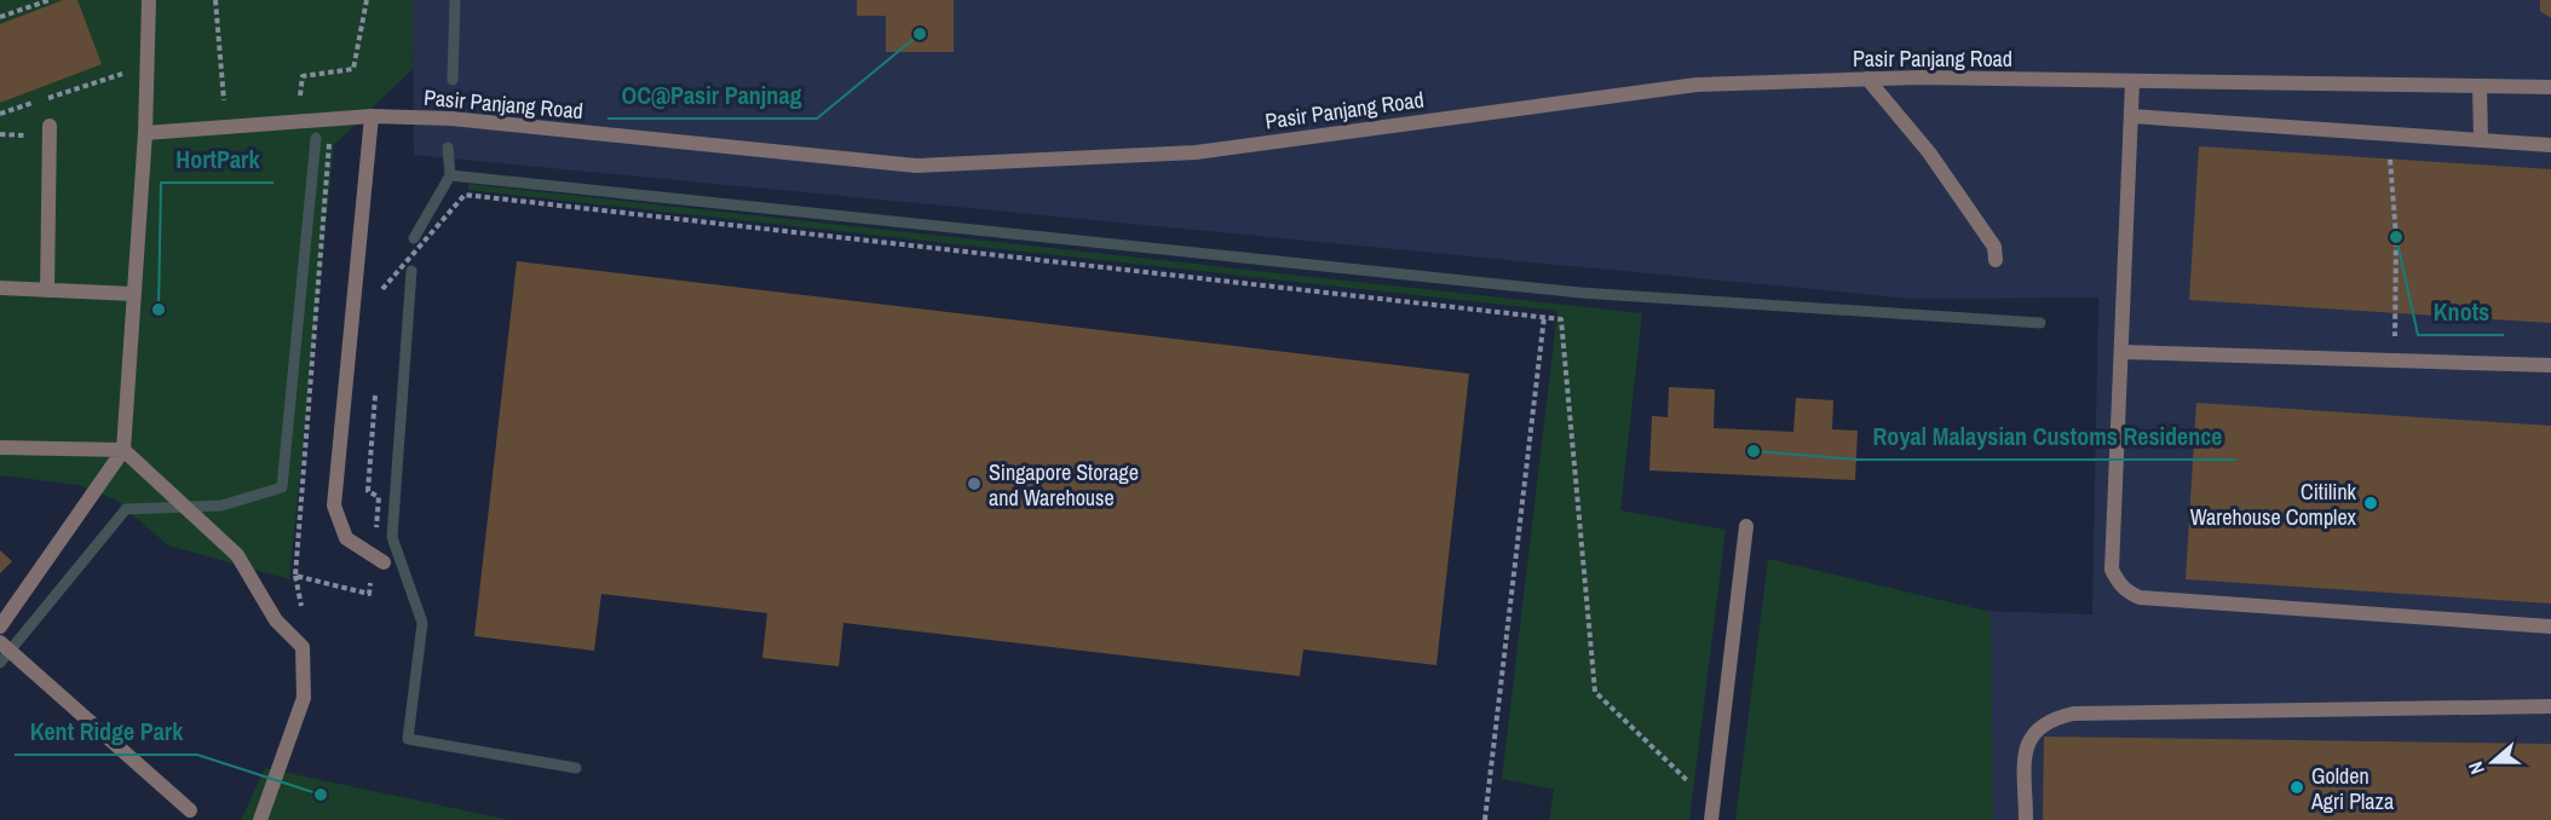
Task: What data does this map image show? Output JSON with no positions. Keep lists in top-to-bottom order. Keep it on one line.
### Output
{"streets":{"street":["Pasir Panjang Road"]},"places":["OC@Pasir Panjnag","Knots","HortPark","Royal Malaysian Customs Residence","Singapore Storage and Warehouse","Citilink Warehouse Complex","Golden Agri Plaza","Kent Ridge Park"],"north":"left"}
